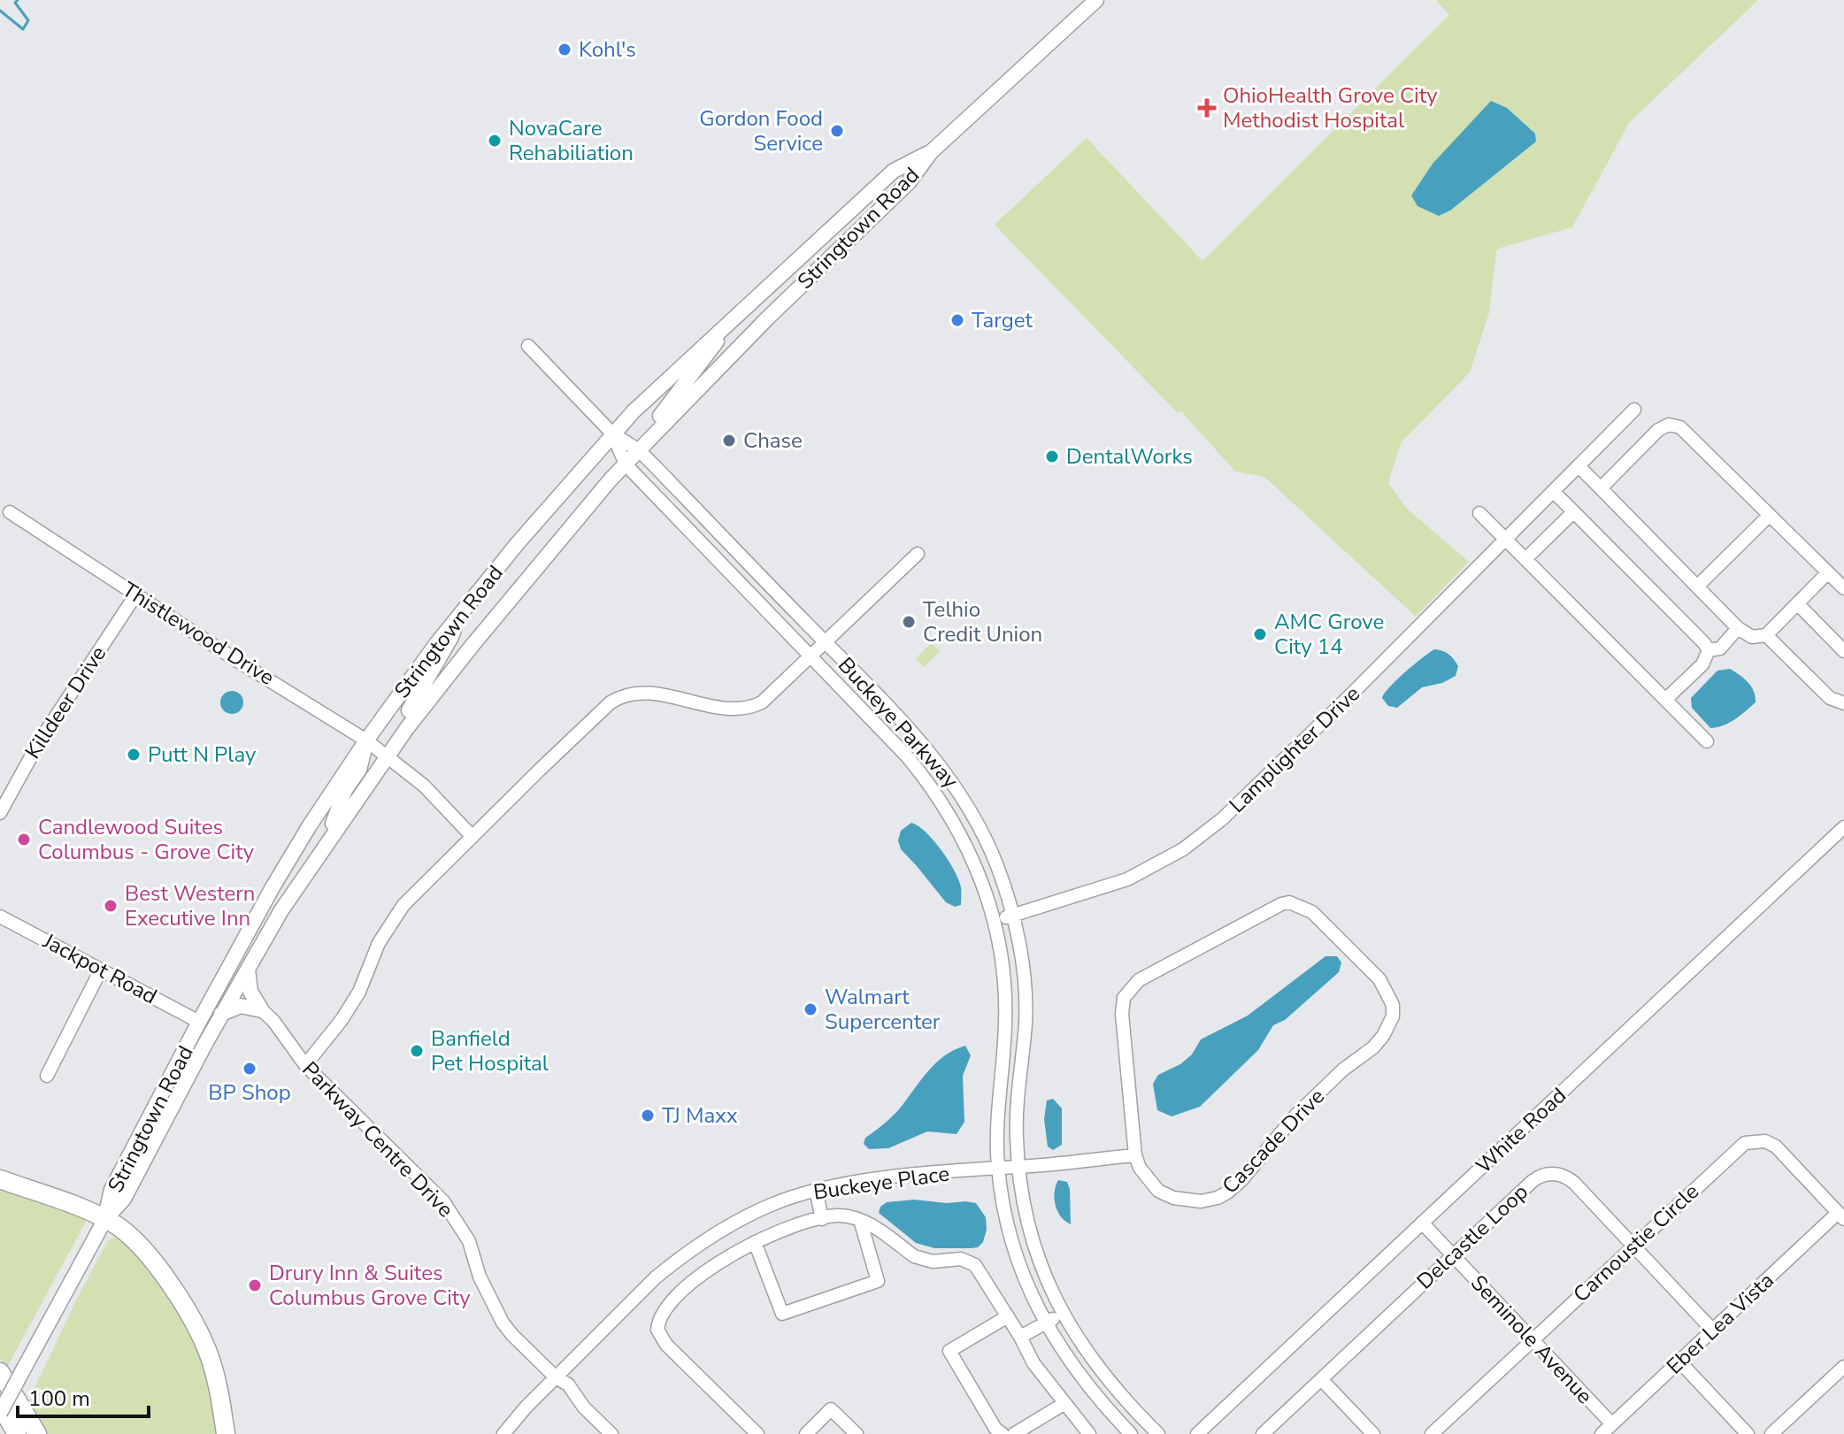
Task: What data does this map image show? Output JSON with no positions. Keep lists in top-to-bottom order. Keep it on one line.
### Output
{"streets":{"main road":["Stringtown Road"],"street":["Thistlewood Drive","Killdeer Drive","Buckeye Parkway","Lamplighter Drive","Jackpot Road","White Road","Parkway Centre Drive","Cascade Drive","Buckeye Place","Delcastle Loop","Carnoustie Circle","Eber Lea Vista","Seminole Avenue"]},"crossings":[["Stringtown Road","Thistlewood Drive"],["Stringtown Road","Buckeye Parkway"],["Stringtown Road","Jackpot Road"],["Thistlewood Drive","Killdeer Drive"],["Buckeye Parkway","Lamplighter Drive"],["Buckeye Parkway","Buckeye Place"],["White Road","Seminole Avenue"],["Parkway Centre Drive","Buckeye Place"],["Cascade Drive","Buckeye Place"],["Delcastle Loop","Carnoustie Circle"],["Delcastle Loop","Eber Lea Vista"],["Delcastle Loop","Seminole Avenue"],["Carnoustie Circle","Eber Lea Vista"],["Carnoustie Circle","Seminole Avenue"],["Eber Lea Vista","Seminole Avenue"]],"places":{"other":["Kohl's","Gordon Food Service","NovaCare Rehabiliation","Target","Chase","DentalWorks","Telhio Credit Union","AMC Grove City 14","Putt N Play","Candlewood Suites Columbus - Grove City","Best Western Executive Inn","Walmart Supercenter","Banfield Pet Hospital","BP Shop","TJ Maxx","Drury Inn & Suites Columbus Grove City"],"health":["OhioHealth Grove City Methodist Hospital"]},"scale_bar":"100 m"}
